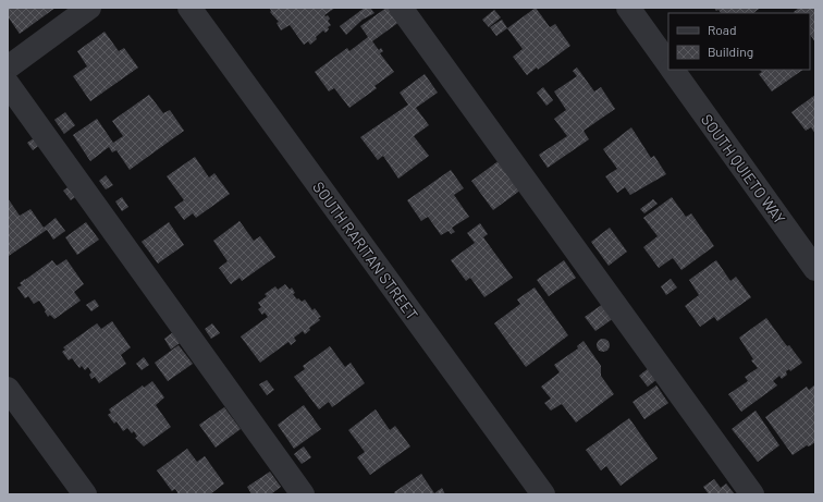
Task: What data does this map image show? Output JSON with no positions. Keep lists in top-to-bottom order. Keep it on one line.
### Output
{"streets":{"street":["SOUTH QUIETO WAY","SOUTH RARITAN STREET"]},"legend":["Road","Building"]}
